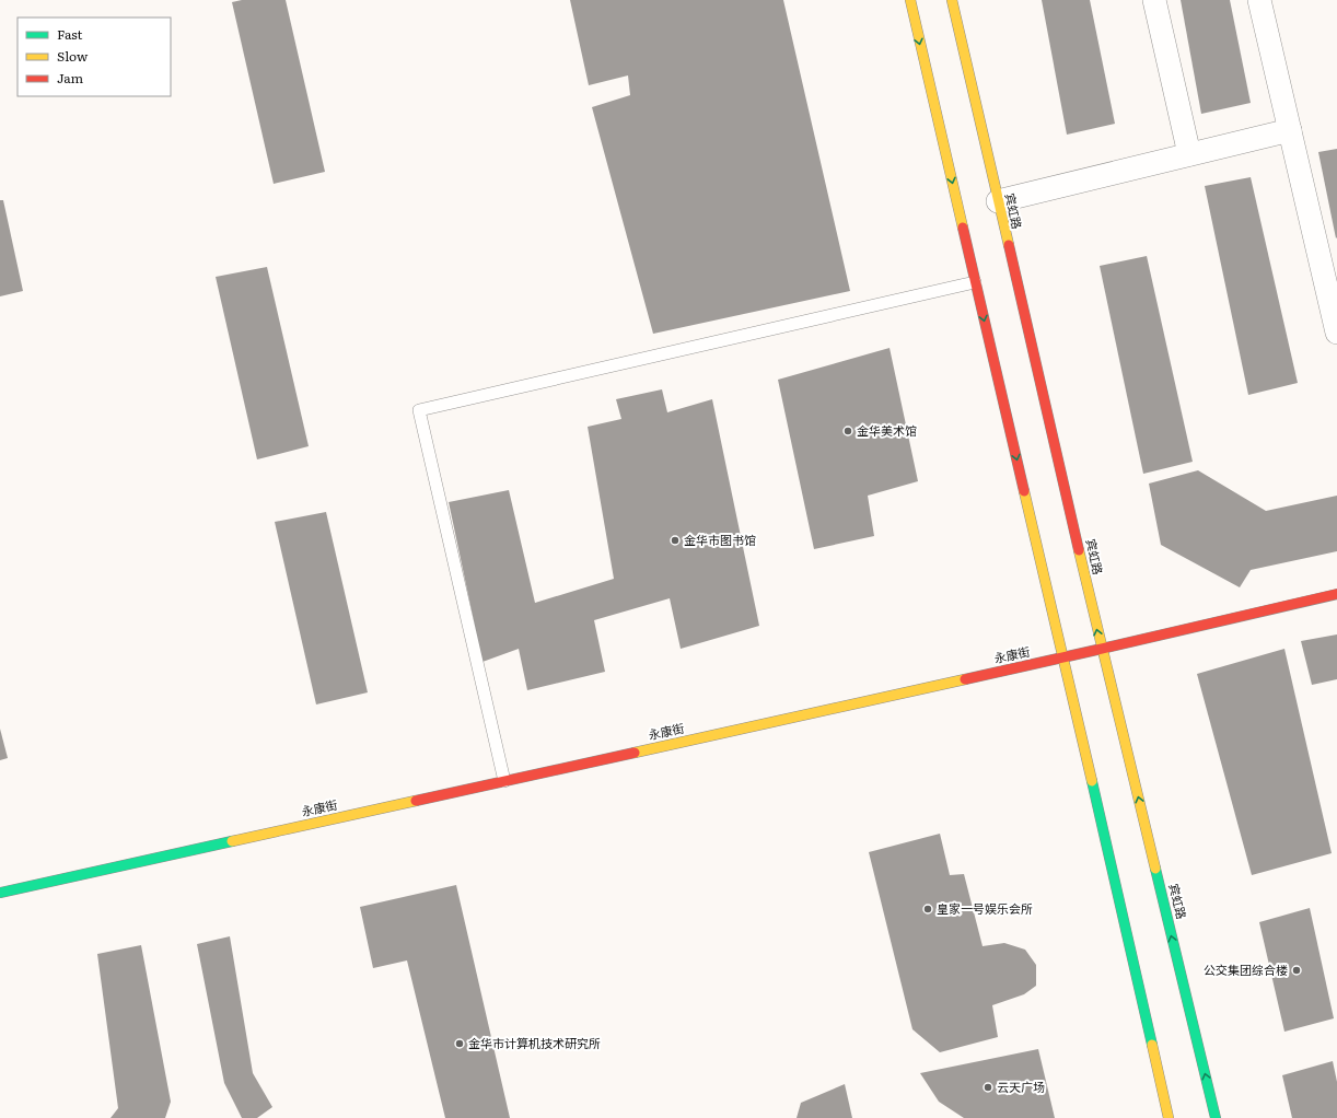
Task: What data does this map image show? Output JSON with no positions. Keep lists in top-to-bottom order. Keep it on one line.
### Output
{"streets":{"main road":["宾虹路","永康街"]},"crossings":[["宾虹路","永康街"]],"places":["金华美术馆","金华市图书馆","皇家一号娱乐会所","公交集团综合楼","金华市计算机技术研究所","云天广场"],"legend":["Fast","Slow","Jam"]}
